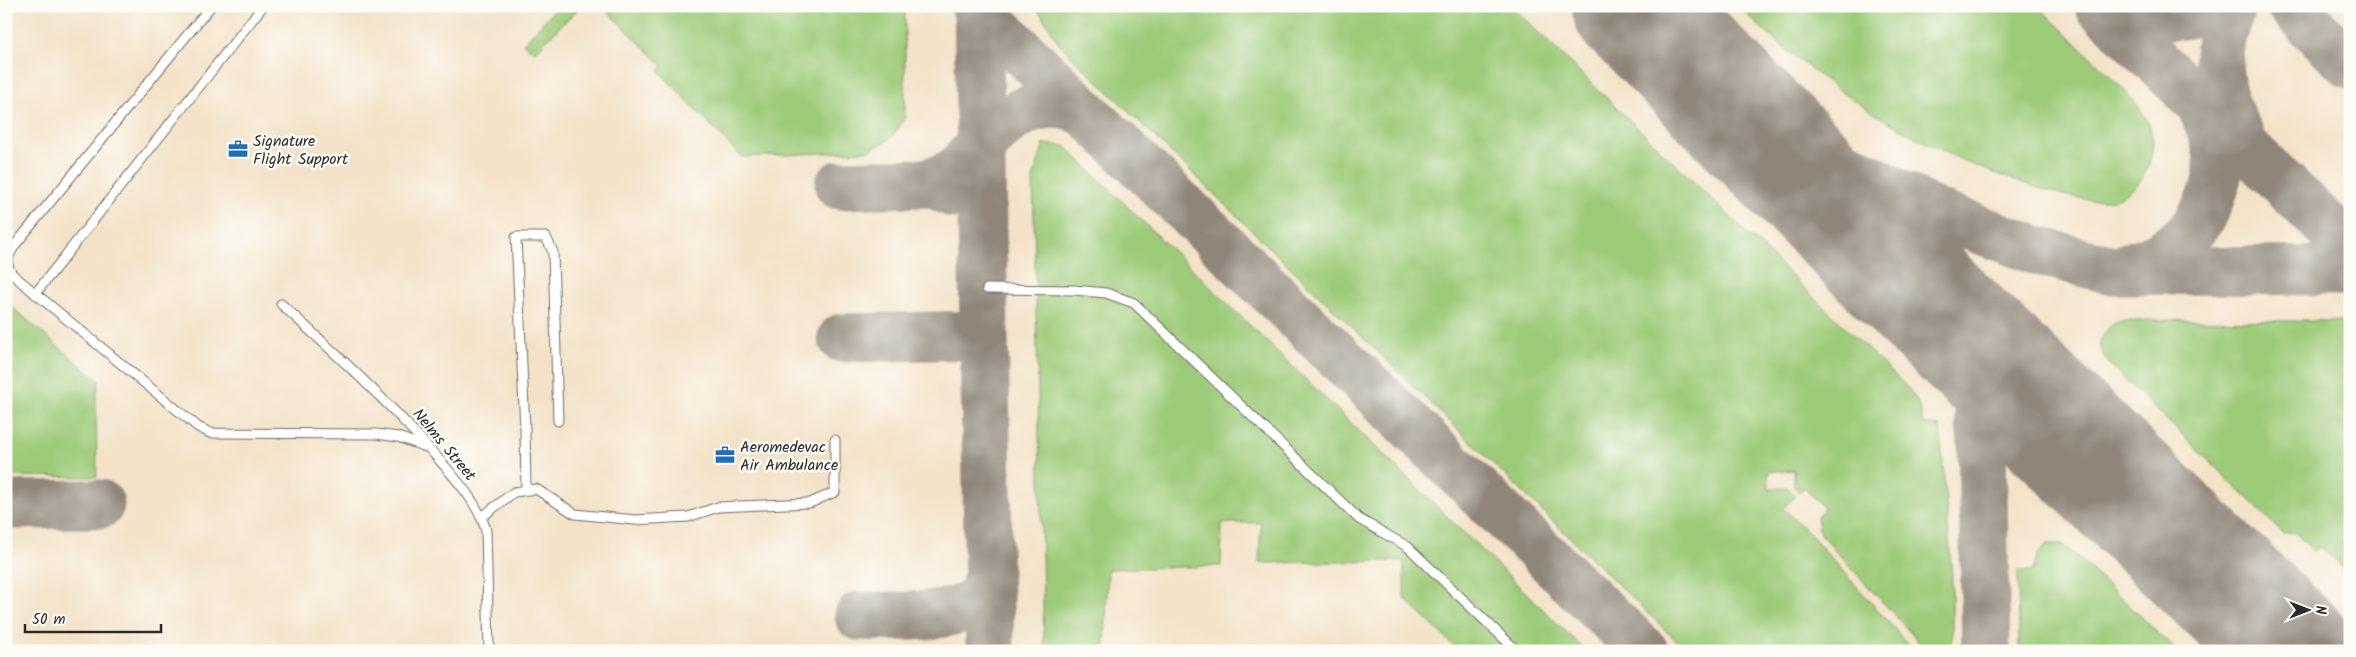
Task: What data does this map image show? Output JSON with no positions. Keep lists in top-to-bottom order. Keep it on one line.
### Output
{"streets":{"lane":["Nelms Street"]},"places":{"office":["Signature Flight Support","Aeromedevac Air Ambulance"]},"scale_bar":"50 m","north":"right"}
